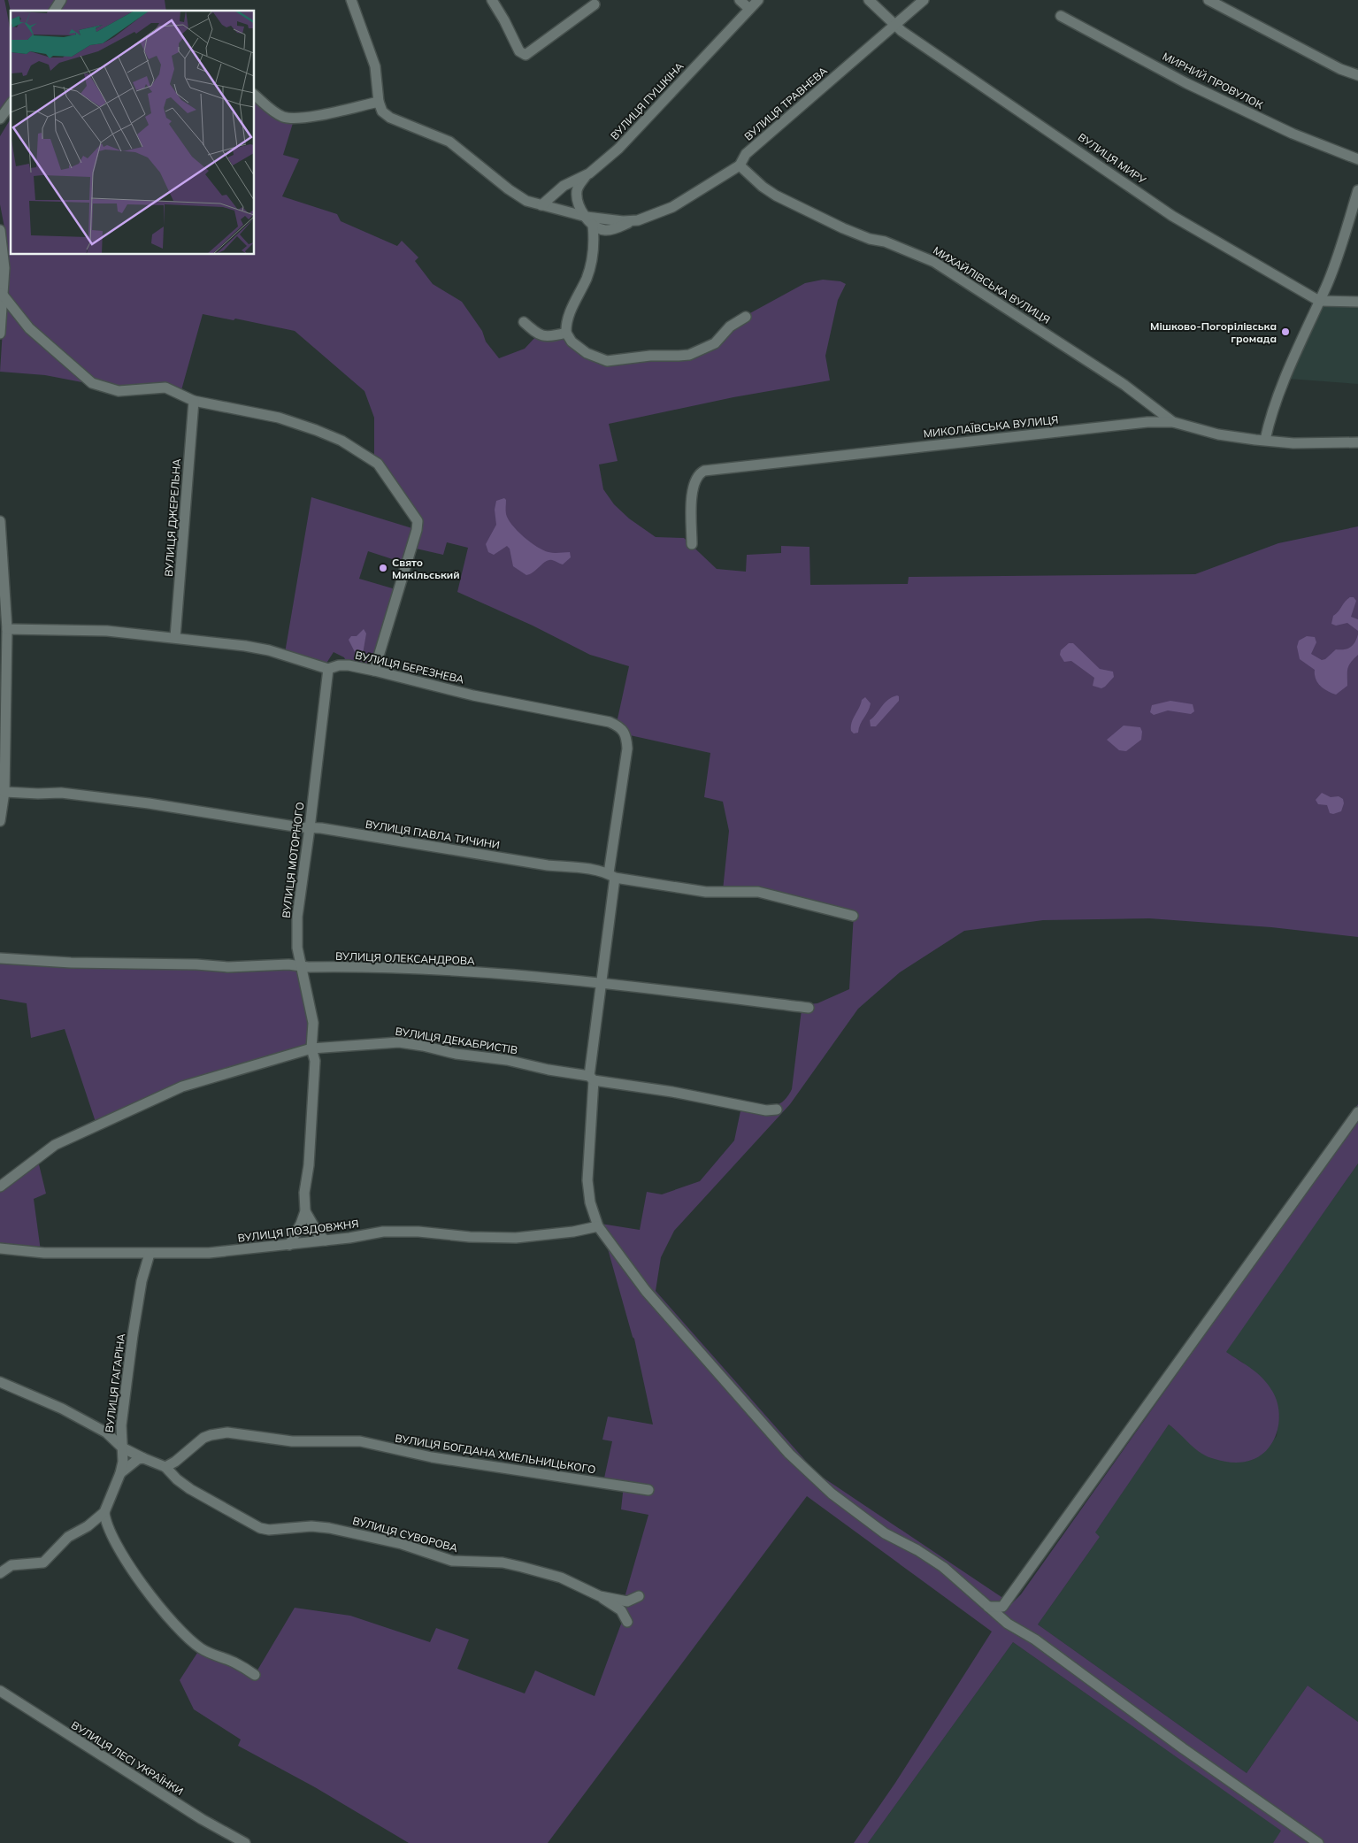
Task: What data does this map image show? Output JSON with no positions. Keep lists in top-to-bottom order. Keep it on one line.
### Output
{"streets":{"street":["МИРНИЙ ПРОВУЛОК","ВУЛИЦЯ ПУШКІНА","ВУЛИЦЯ ТРАВНЕВА","ВУЛИЦЯ МИРУ","МИХАЙЛІВСЬКА ВУЛИЦЯ","МИКОЛАЇВСЬКА ВУЛИЦЯ","ВУЛИЦЯ ДЖЕРЕЛЬНА","ВУЛИЦЯ БЕРЕЗНЕВА","ВУЛИЦЯ ПАВЛА ТИЧИНИ","ВУЛИЦЯ МОТОРНОГО","ВУЛИЦЯ ОЛЕКСАНДРОВА","ВУЛИЦЯ ДЕКАБРИСТІВ","ВУЛИЦЯ ПОЗДОВЖНЯ","ВУЛИЦЯ ГАГАРІНА","ВУЛИЦЯ БОГДАНА ХМЕЛЬНИЦЬКОГО","ВУЛИЦЯ СУВОРОВА","ВУЛИЦЯ ЛЕСІ УКРАЇНКИ"]},"crossings":[["ВУЛИЦЯ ПУШКІНА","ВУЛИЦЯ ТРАВНЕВА"],["ВУЛИЦЯ ТРАВНЕВА","ВУЛИЦЯ МИРУ"],["ВУЛИЦЯ ТРАВНЕВА","МИХАЙЛІВСЬКА ВУЛИЦЯ"],["МИХАЙЛІВСЬКА ВУЛИЦЯ","МИКОЛАЇВСЬКА ВУЛИЦЯ"],["ВУЛИЦЯ ДЖЕРЕЛЬНА","ВУЛИЦЯ БЕРЕЗНЕВА"],["ВУЛИЦЯ БЕРЕЗНЕВА","ВУЛИЦЯ ПАВЛА ТИЧИНИ"],["ВУЛИЦЯ БЕРЕЗНЕВА","ВУЛИЦЯ МОТОРНОГО"],["ВУЛИЦЯ ПАВЛА ТИЧИНИ","ВУЛИЦЯ МОТОРНОГО"],["ВУЛИЦЯ МОТОРНОГО","ВУЛИЦЯ ОЛЕКСАНДРОВА"],["ВУЛИЦЯ МОТОРНОГО","ВУЛИЦЯ ДЕКАБРИСТІВ"],["ВУЛИЦЯ МОТОРНОГО","ВУЛИЦЯ ПОЗДОВЖНЯ"],["ВУЛИЦЯ ПОЗДОВЖНЯ","ВУЛИЦЯ ГАГАРІНА"],["ВУЛИЦЯ ГАГАРІНА","ВУЛИЦЯ СУВОРОВА"],["ВУЛИЦЯ БОГДАНА ХМЕЛЬНИЦЬКОГО","ВУЛИЦЯ СУВОРОВА"]],"places":["Мішково-Погорілівська громада","Свято Микільський"]}
